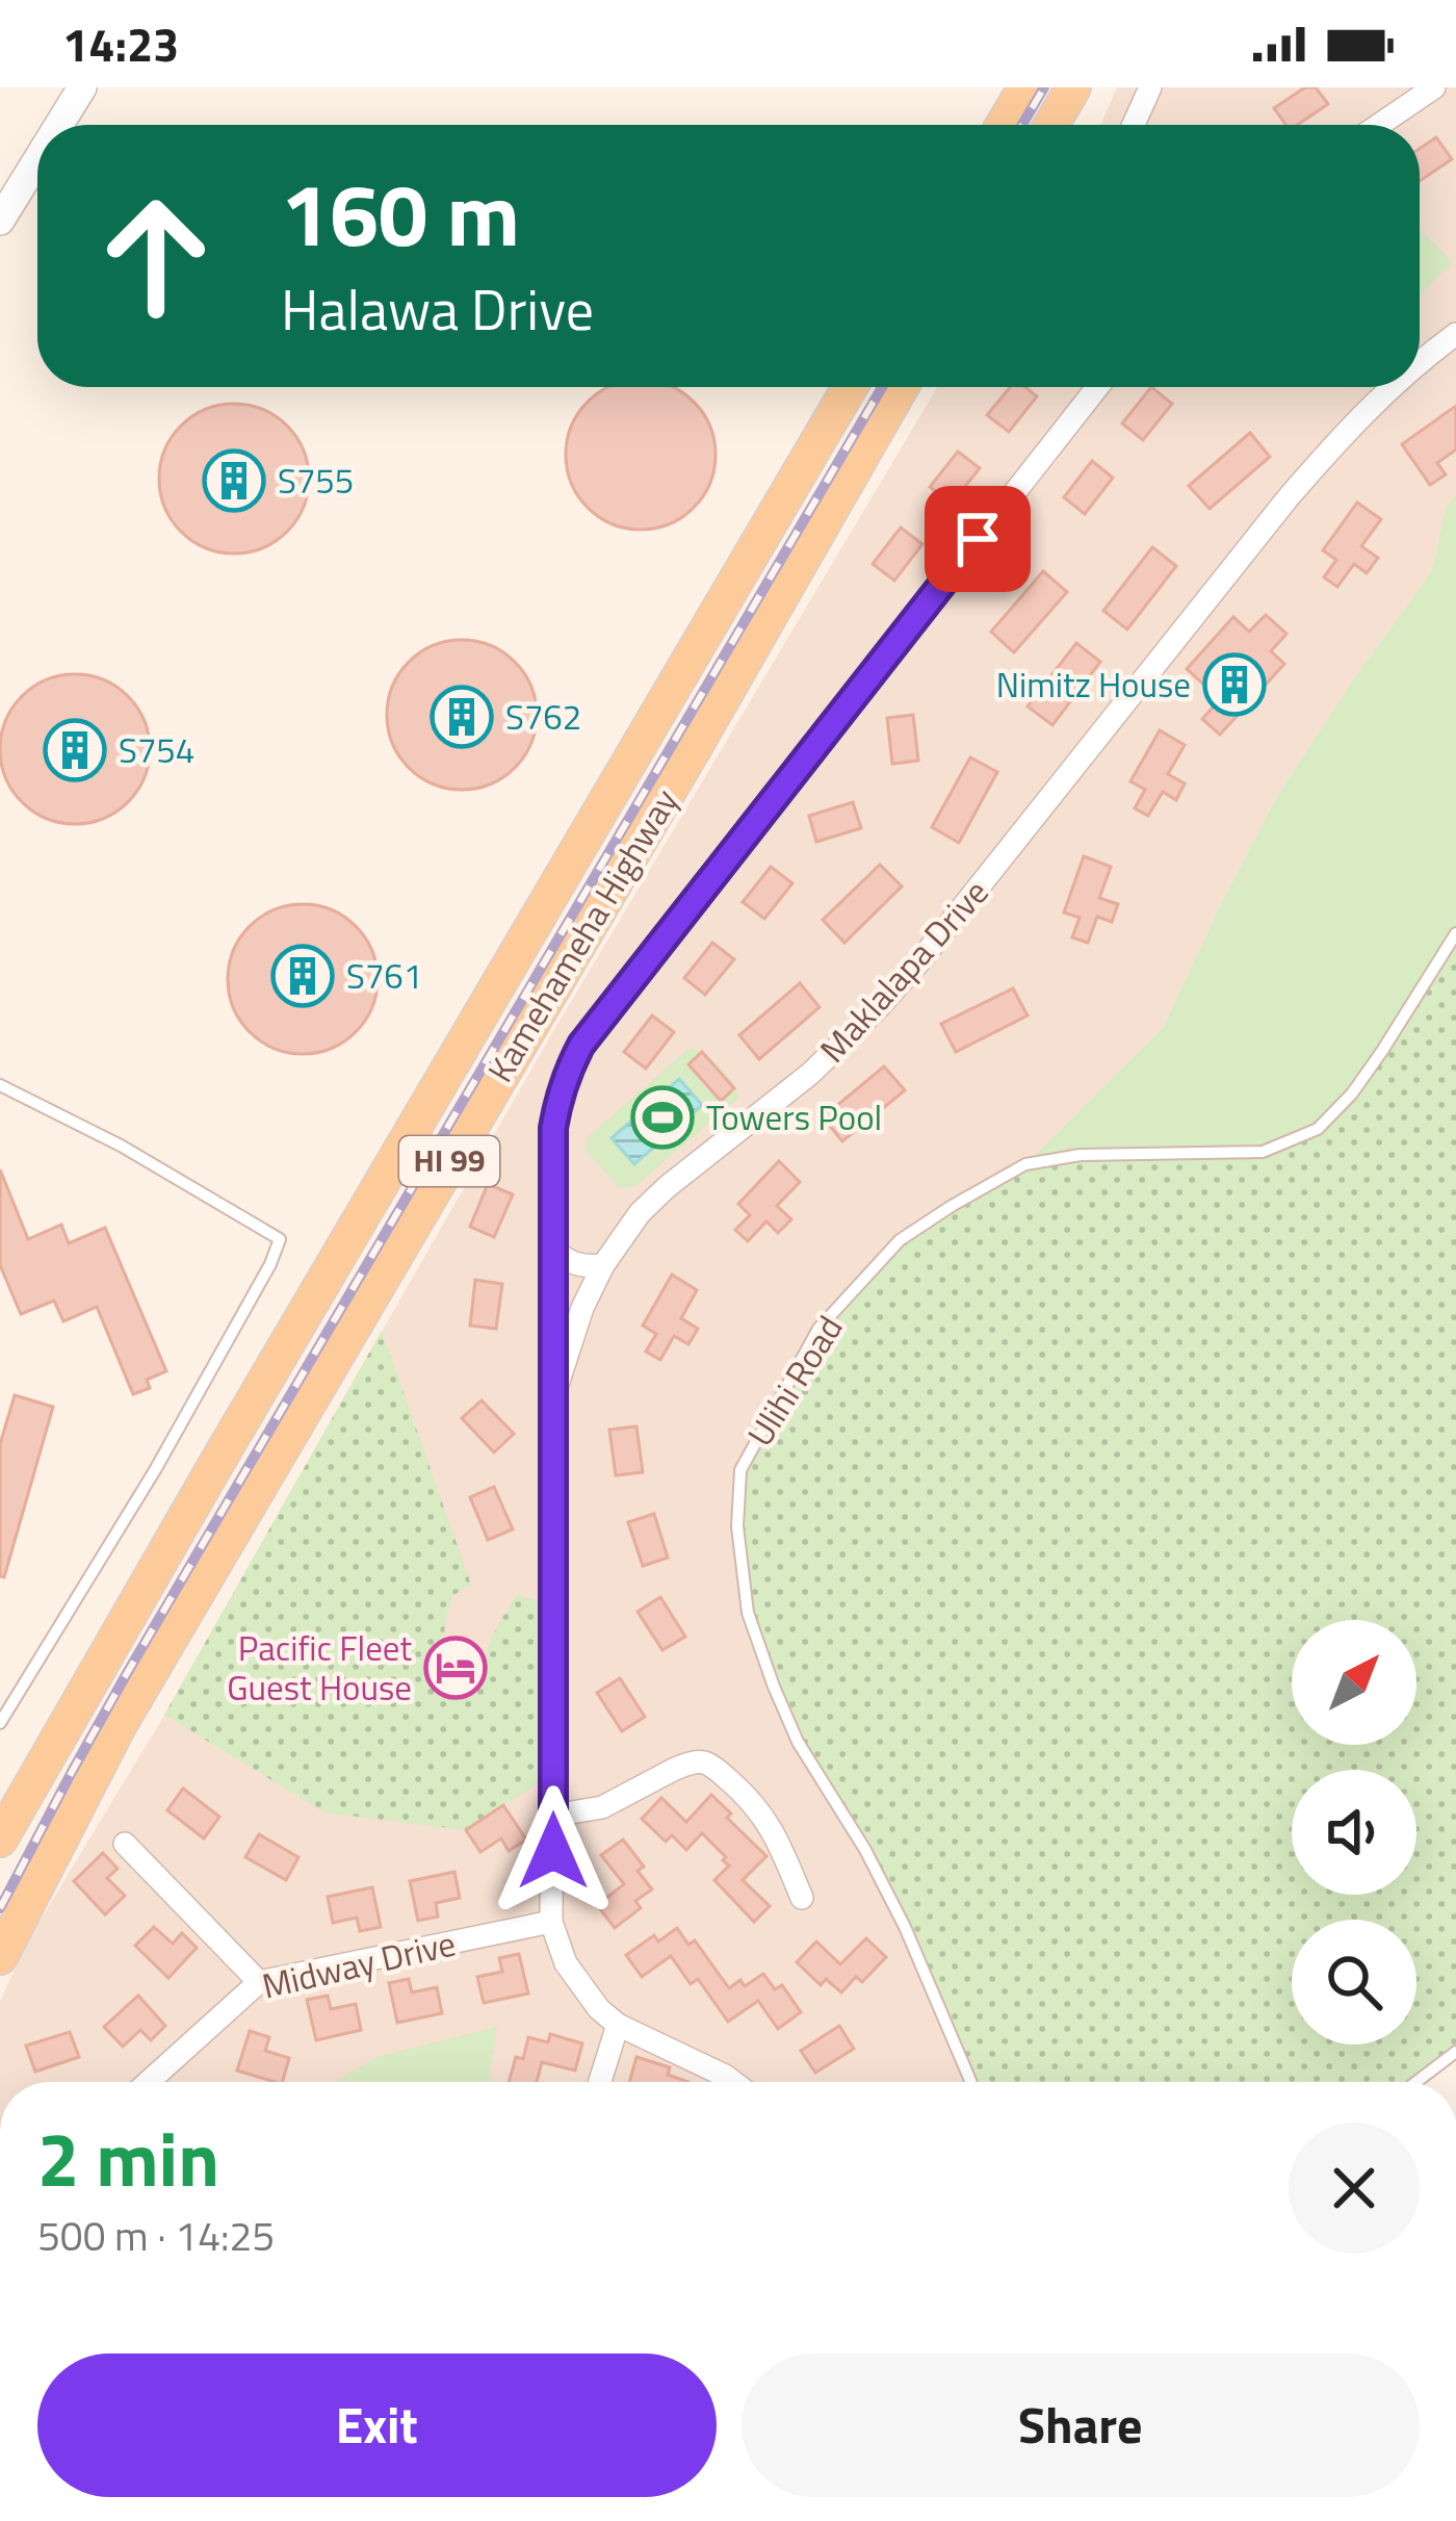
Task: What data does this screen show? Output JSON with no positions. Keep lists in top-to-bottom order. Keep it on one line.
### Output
{"streets":{"main road":["Kamehameha Highway","HI 99"],"street":["Maklalapa Drive","Midway Drive"],"lane":["Ulihi Road"]},"crossings":[["Maklalapa Drive","Midway Drive"]],"places":{"building":["S755","Nimitz House","S762","S754","S761"],"sports":["Towers Pool"],"hotel":["Pacific Fleet Guest House"]},"north":"top right","page":{"status":"14:23","turn":["160 m","Halawa Drive"],"heading":["2 min","500 m · 14:25"],"buttons":["Exit","Share"]}}
